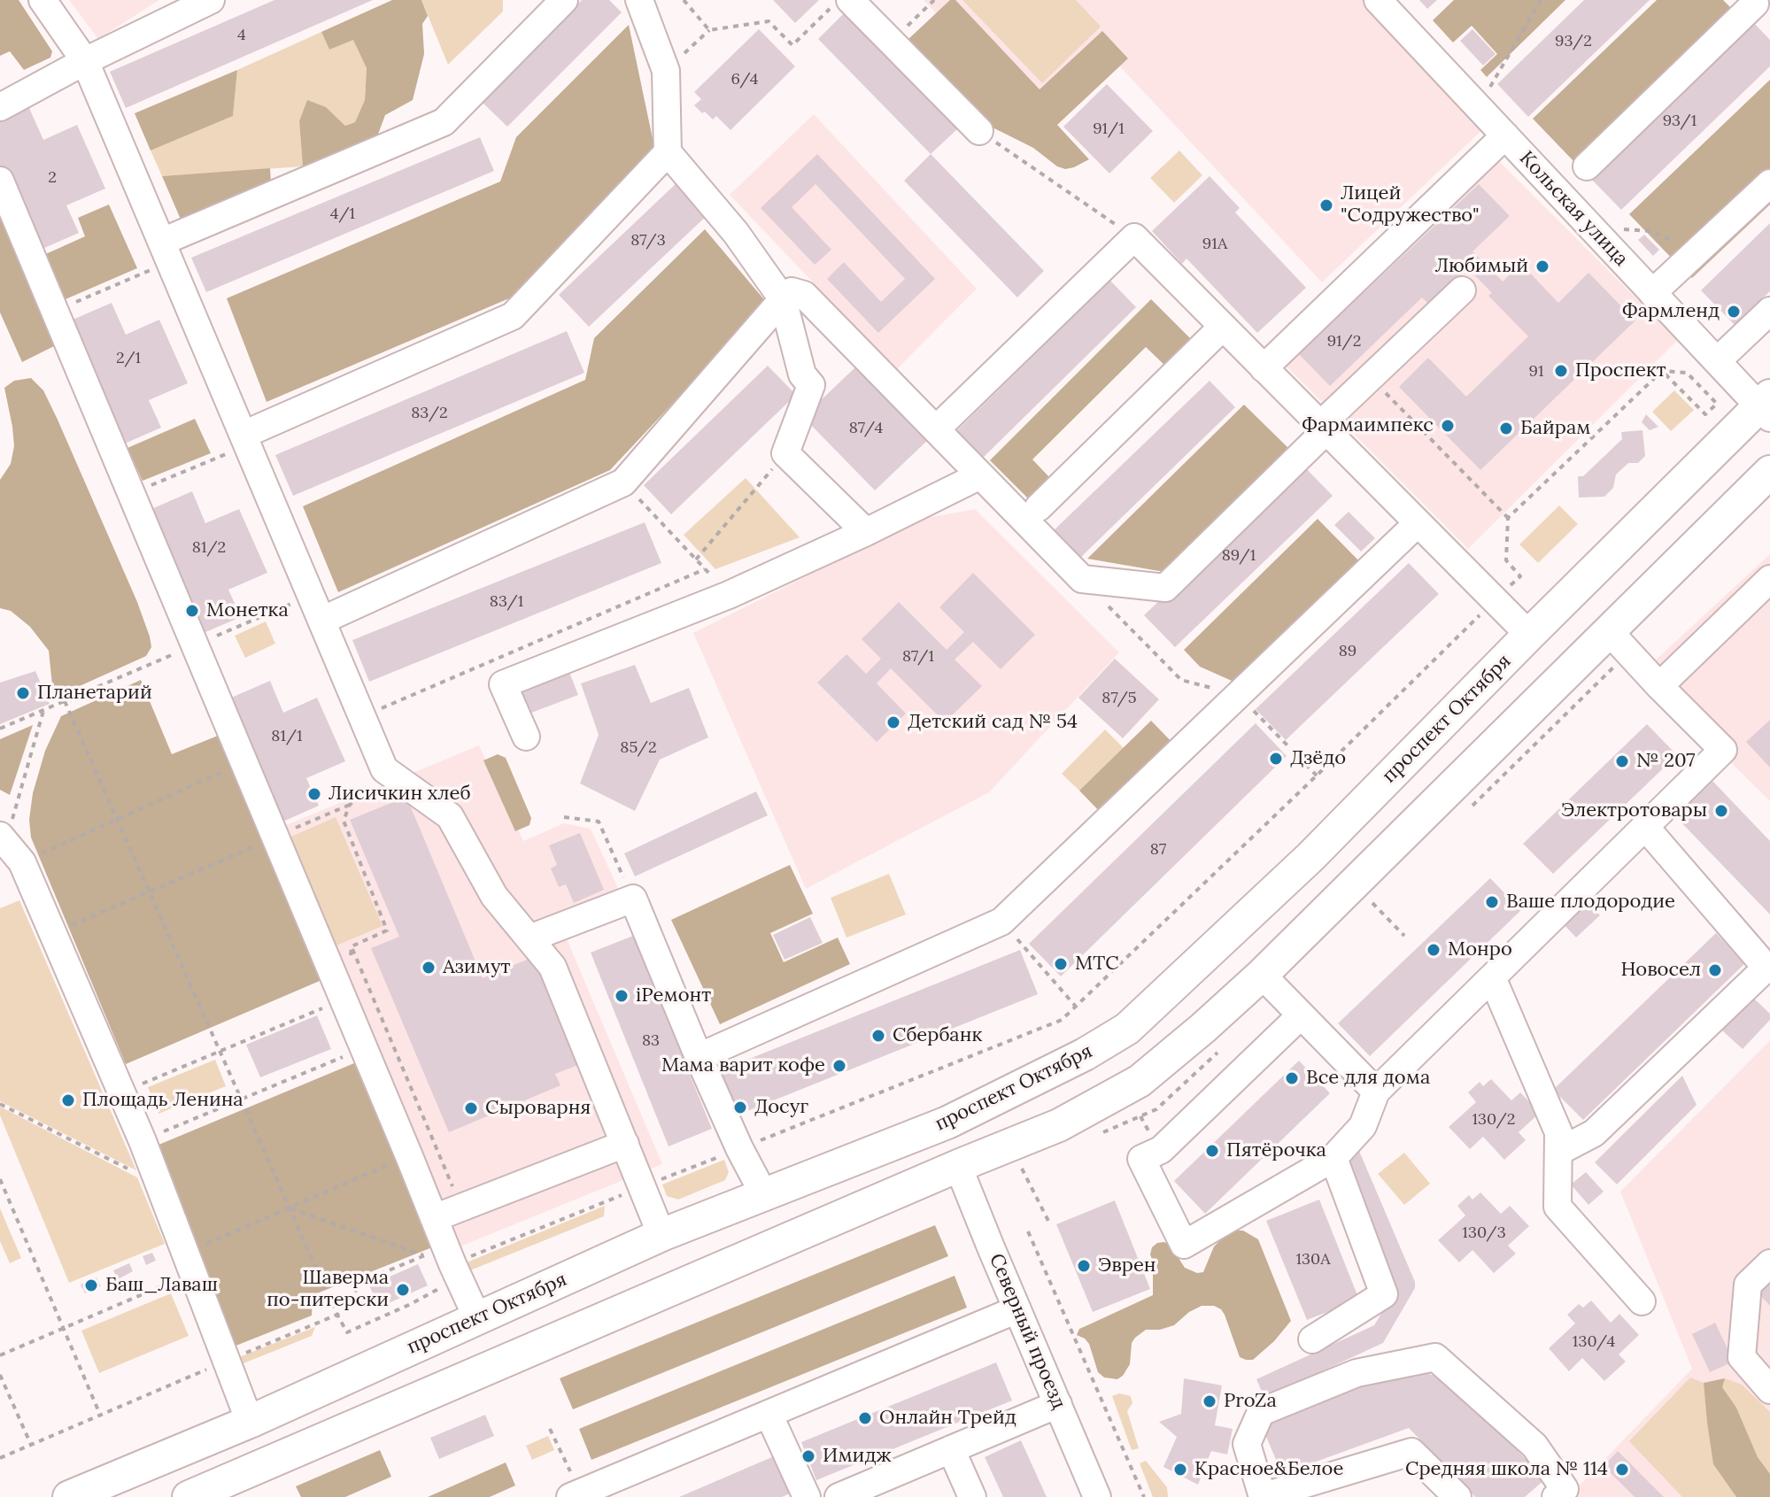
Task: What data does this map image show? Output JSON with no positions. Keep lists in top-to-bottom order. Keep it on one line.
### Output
{"streets":{"main road":["проспект Октября"],"street":["Кольская улица","Северный проезд"]},"crossings":[["Кольская улица","проспект Октября"]],"places":["Лицей \"Содружество\"","Любимый","Фармленд","Проспект","Фармаимпекс","Байрам","Монетка","Планетарий","Детский сад № 54","Дзёдо","№ 207","Лисичкин хлеб","Электротовары","Ваше плодородие","Монро","МТС","Азимут","Новосел","iРемонт","Сбербанк","Мама варит кофе","Все для дома","Площадь Ленина","Досуг","Сыроварня","Пятёрочка","Эврен","Баш_Лаваш","Шаверма по-питерски","ProZa","Онлайн Трейд","Имидж","Красное&Белое","Средняя школа № 114"],"house_numbers":["4","93/2","6/4","93/1","91/1","2","4/1","87/3","91А","91/2","2/1","91","83/2","87/4","81/2","89/1","83/1","89","87/1","87/5","81/1","85/2","87","83","130/2","130/3","130А","130/4"]}
